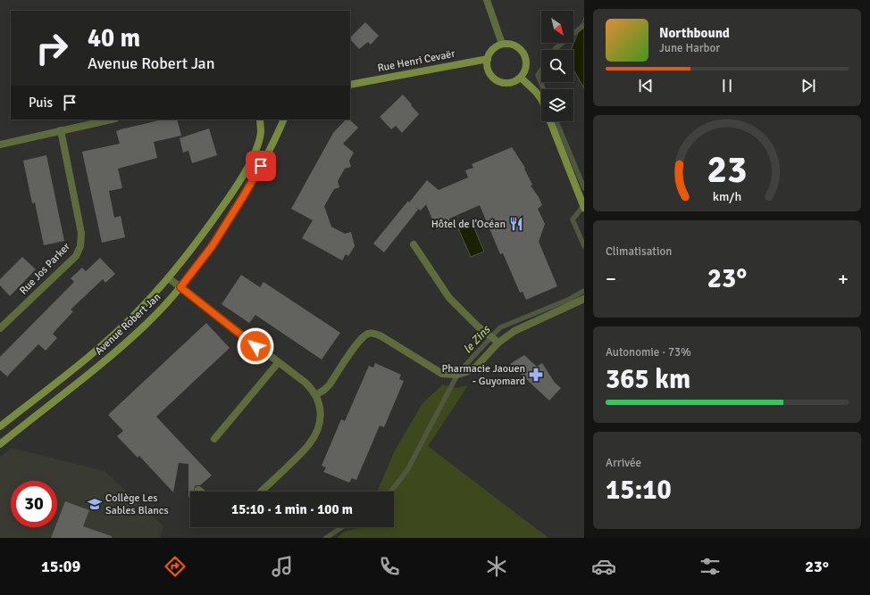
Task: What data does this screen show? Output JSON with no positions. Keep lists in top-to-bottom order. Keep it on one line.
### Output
{"streets":{"main road":["Rue Henri Cevaër","Avenue Robert Jan"],"street":["Rue Jos Parker"]},"water":["le Zins"],"places":{"restaurant":["Hôtel de l'Océan"],"pharmacy":["Pharmacie Jaouen - Guyomard"],"school or university":["Collège Les Sables Blancs"]},"north":"bottom right","page":{"turn":["40 m","Avenue Robert Jan"],"song":["Northbound","June Harbor"],"then":"Puis","tile":["Climatisation",["Autonomie · 73%","365 km"],["Arrivée","15:10"]],"heat":["−","23°","+"],"limit":"30","trip":"15:10 · 1 min · 100 m","tabs":["15:09","23°"],"gauge":["23","km/h"]}}
